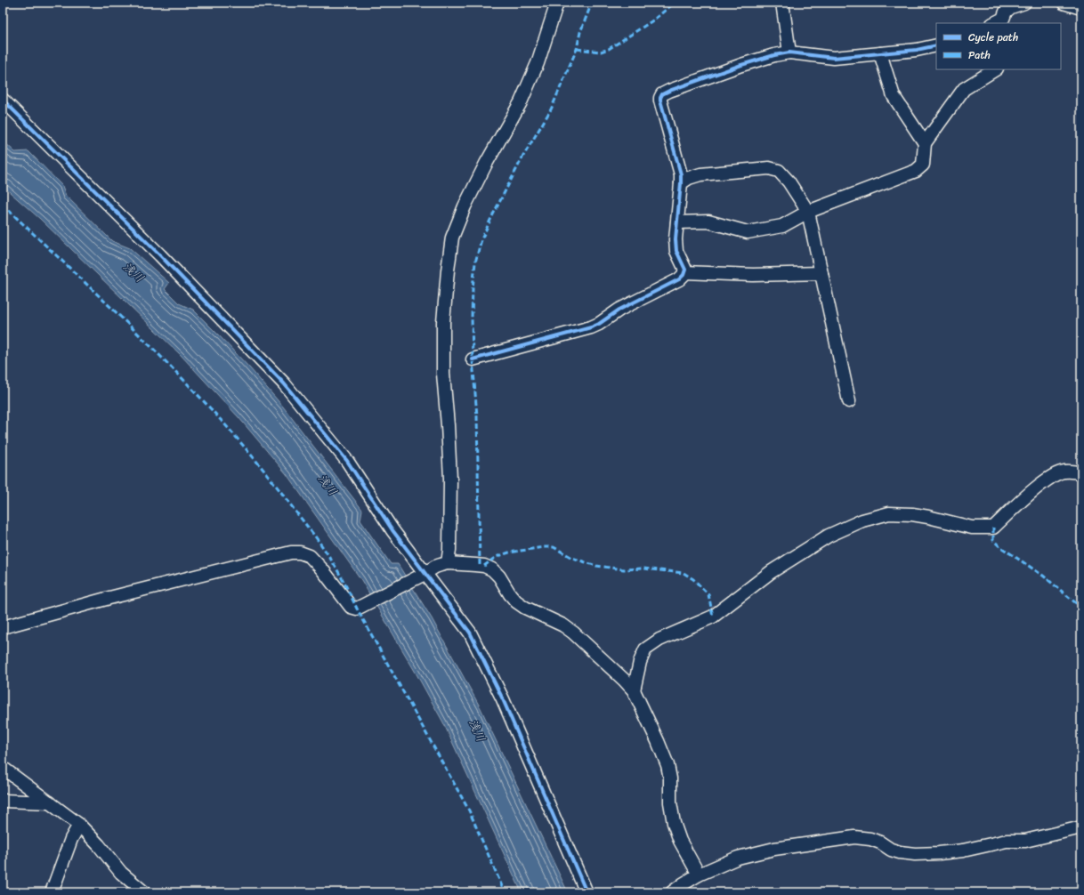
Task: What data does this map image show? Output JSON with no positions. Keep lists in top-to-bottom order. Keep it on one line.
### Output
{"water":["浅川"],"legend":["Cycle path","Path"]}
